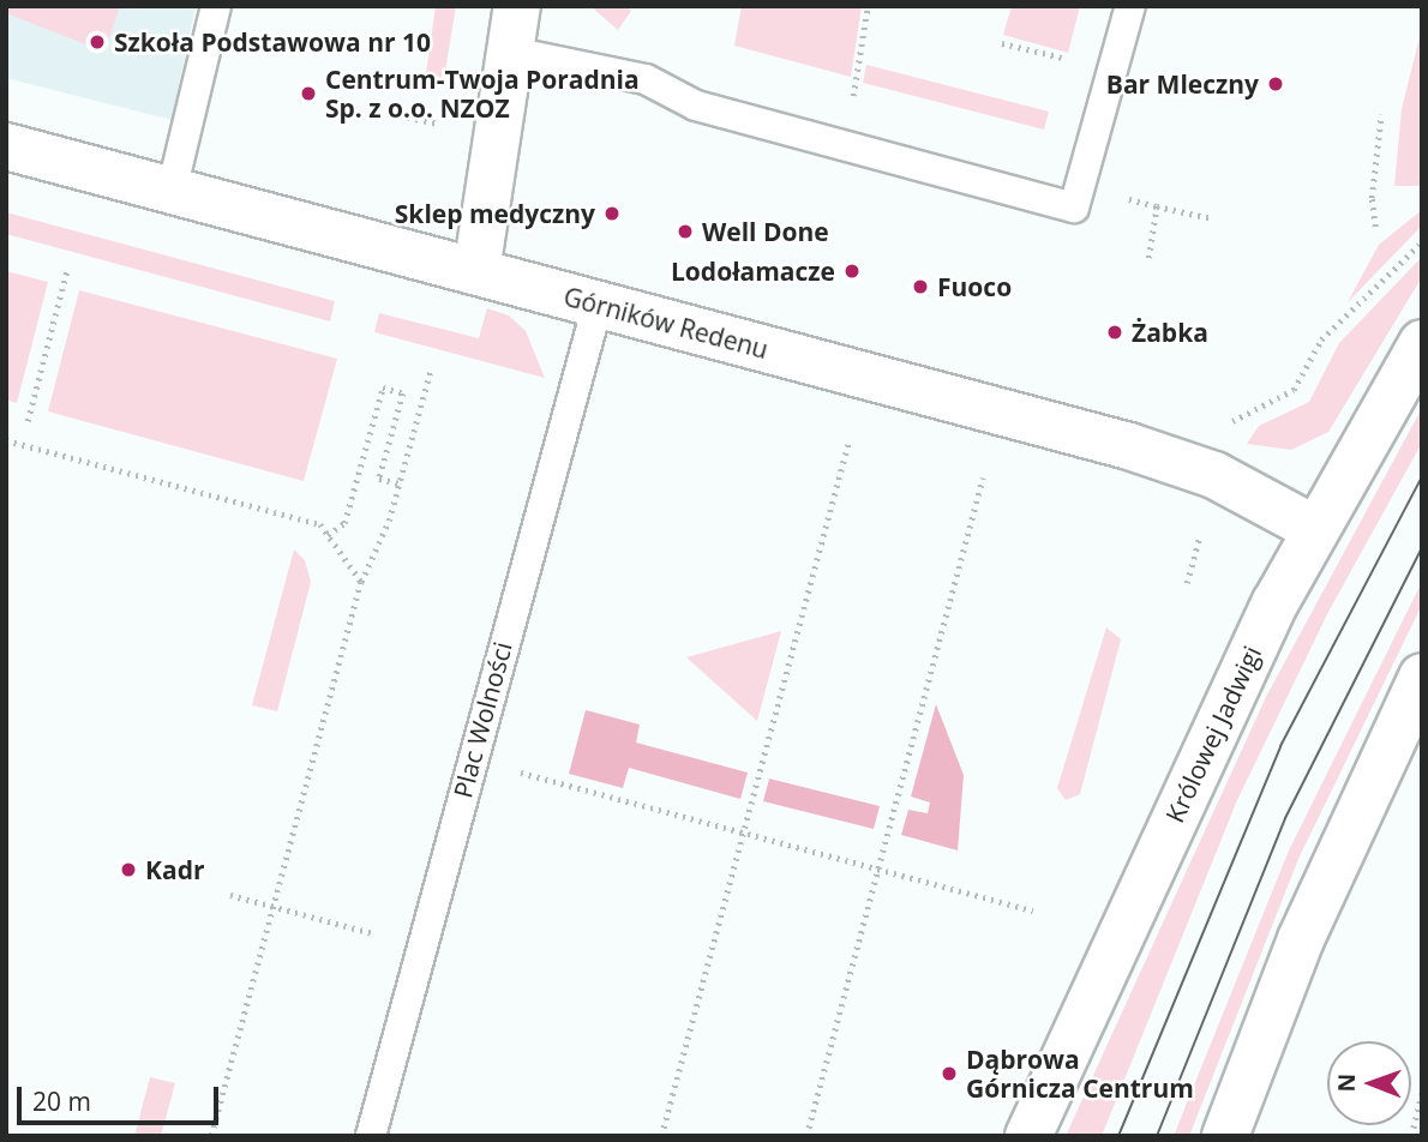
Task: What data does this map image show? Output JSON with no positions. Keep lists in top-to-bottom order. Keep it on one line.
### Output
{"streets":{"street":["Górników Redenu","Królowej Jadwigi"],"lane":["Plac Wolności"]},"crossings":[["Górników Redenu","Plac Wolności"],["Górników Redenu","Królowej Jadwigi"]],"places":["Szkoła Podstawowa nr 10","Bar Mleczny","Centrum-Twoja Poradnia Sp. z o.o. NZOZ","Sklep medyczny","Well Done","Lodołamacze","Fuoco","Żabka","Kadr","Dąbrowa Górnicza Centrum"],"scale_bar":"20 m","north":"left"}
